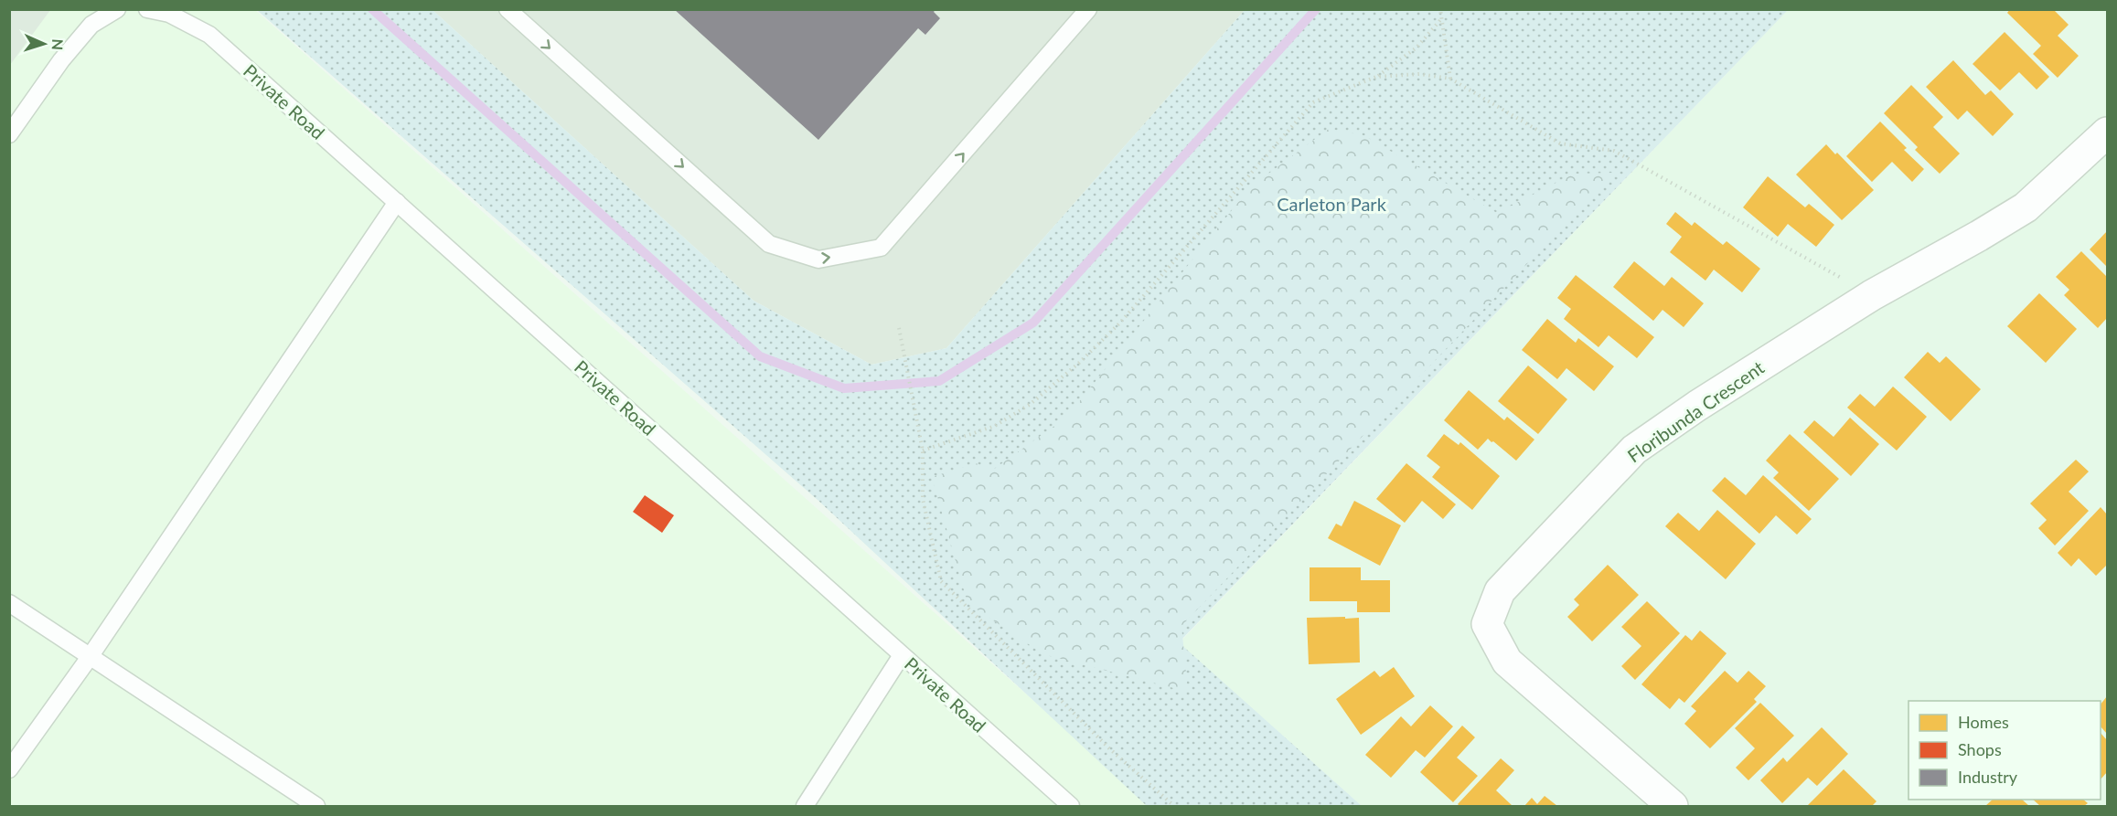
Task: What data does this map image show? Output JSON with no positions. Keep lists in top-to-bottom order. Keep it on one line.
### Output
{"streets":{"street":["Floribunda Crescent"],"lane":["Private Road"]},"parks":["Carleton Park"],"legend":["Homes","Shops","Industry"],"north":"right"}
